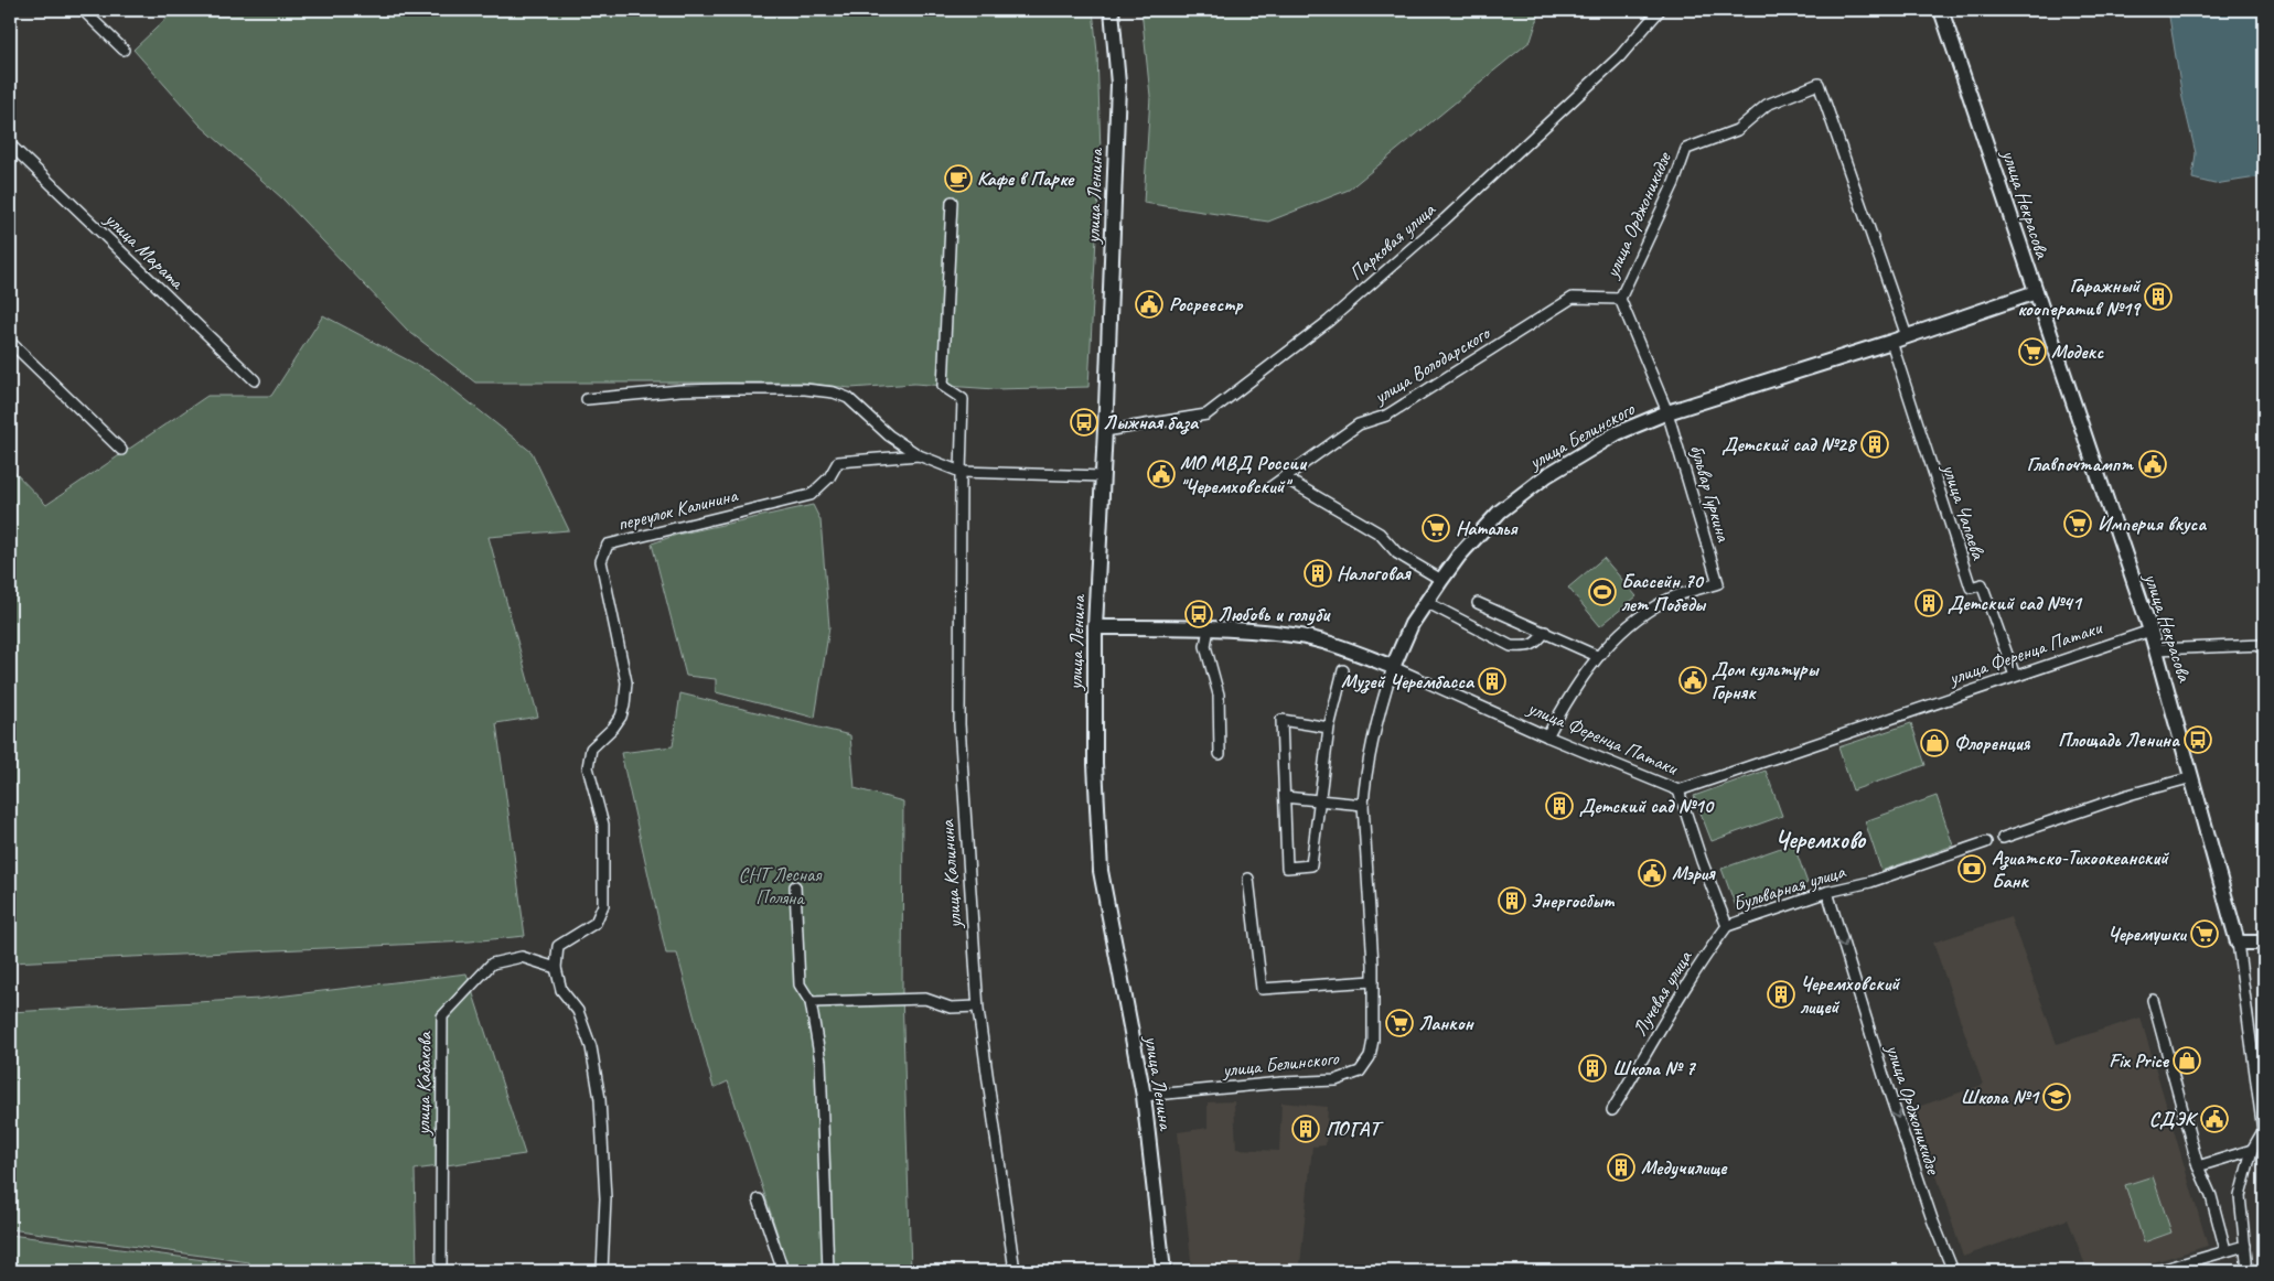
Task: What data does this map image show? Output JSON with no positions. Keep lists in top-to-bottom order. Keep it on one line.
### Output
{"streets":{"main road":["улица Ленина","улица Некрасова","улица Белинского","улица Ференца Патаки"],"street":["улица Орджоникидзе","Парковая улица","улица Марата","улица Володарского","бульвар Гуркина","переулок Калинина","улица Чапаева","улица Калинина","Бульварная улица","Лучевая улица","улица Кабакова"]},"crossings":[["улица Ленина","Парковая улица"],["улица Ленина","улица Белинского"],["улица Ленина","улица Ференца Патаки"],["улица Некрасова","улица Белинского"],["улица Некрасова","улица Ференца Патаки"],["улица Орджоникидзе","улица Володарского"],["улица Орджоникидзе","улица Белинского"],["улица Орджоникидзе","бульвар Гуркина"],["улица Орджоникидзе","Бульварная улица"],["улица Белинского","бульвар Гуркина"],["улица Белинского","улица Чапаева"],["улица Белинского","улица Ференца Патаки"],["переулок Калинина","улица Кабакова"],["улица Чапаева","улица Ференца Патаки"],["Бульварная улица","Лучевая улица"]],"one_way":["улица Орджоникидзе"],"districts":["Черемхово"],"parks":["СНТ Лесная Поляна"],"places":{"cafe":["Кафе в Парке"],"building":["Гаражный кооператив №19","Детский сад №28","Налоговая","Детский сад №41","Музей Черембасса","Детский сад №10","Энергосбыт","Черемховский лицей","Школа № 7","ПОГАТ","Медучилище"],"public building":["Росреестр","Главпочтампт","МО МВД России \"Черемховский\"","Дом культуры Горняк","Мэрия","СДЭК"],"supermarket":["Модекс","Империя вкуса","Наталья","Черемушки","Ланкон"],"bus stop":["Лыжная база","Любовь и голуби","Площадь Ленина"],"sports":["Бассейн 70 лет Победы"],"shop":["Флоренция","Fix Price"],"bank":["Азиатско-Тихоокеанский Банк"],"school or university":["Школа №1"]}}
